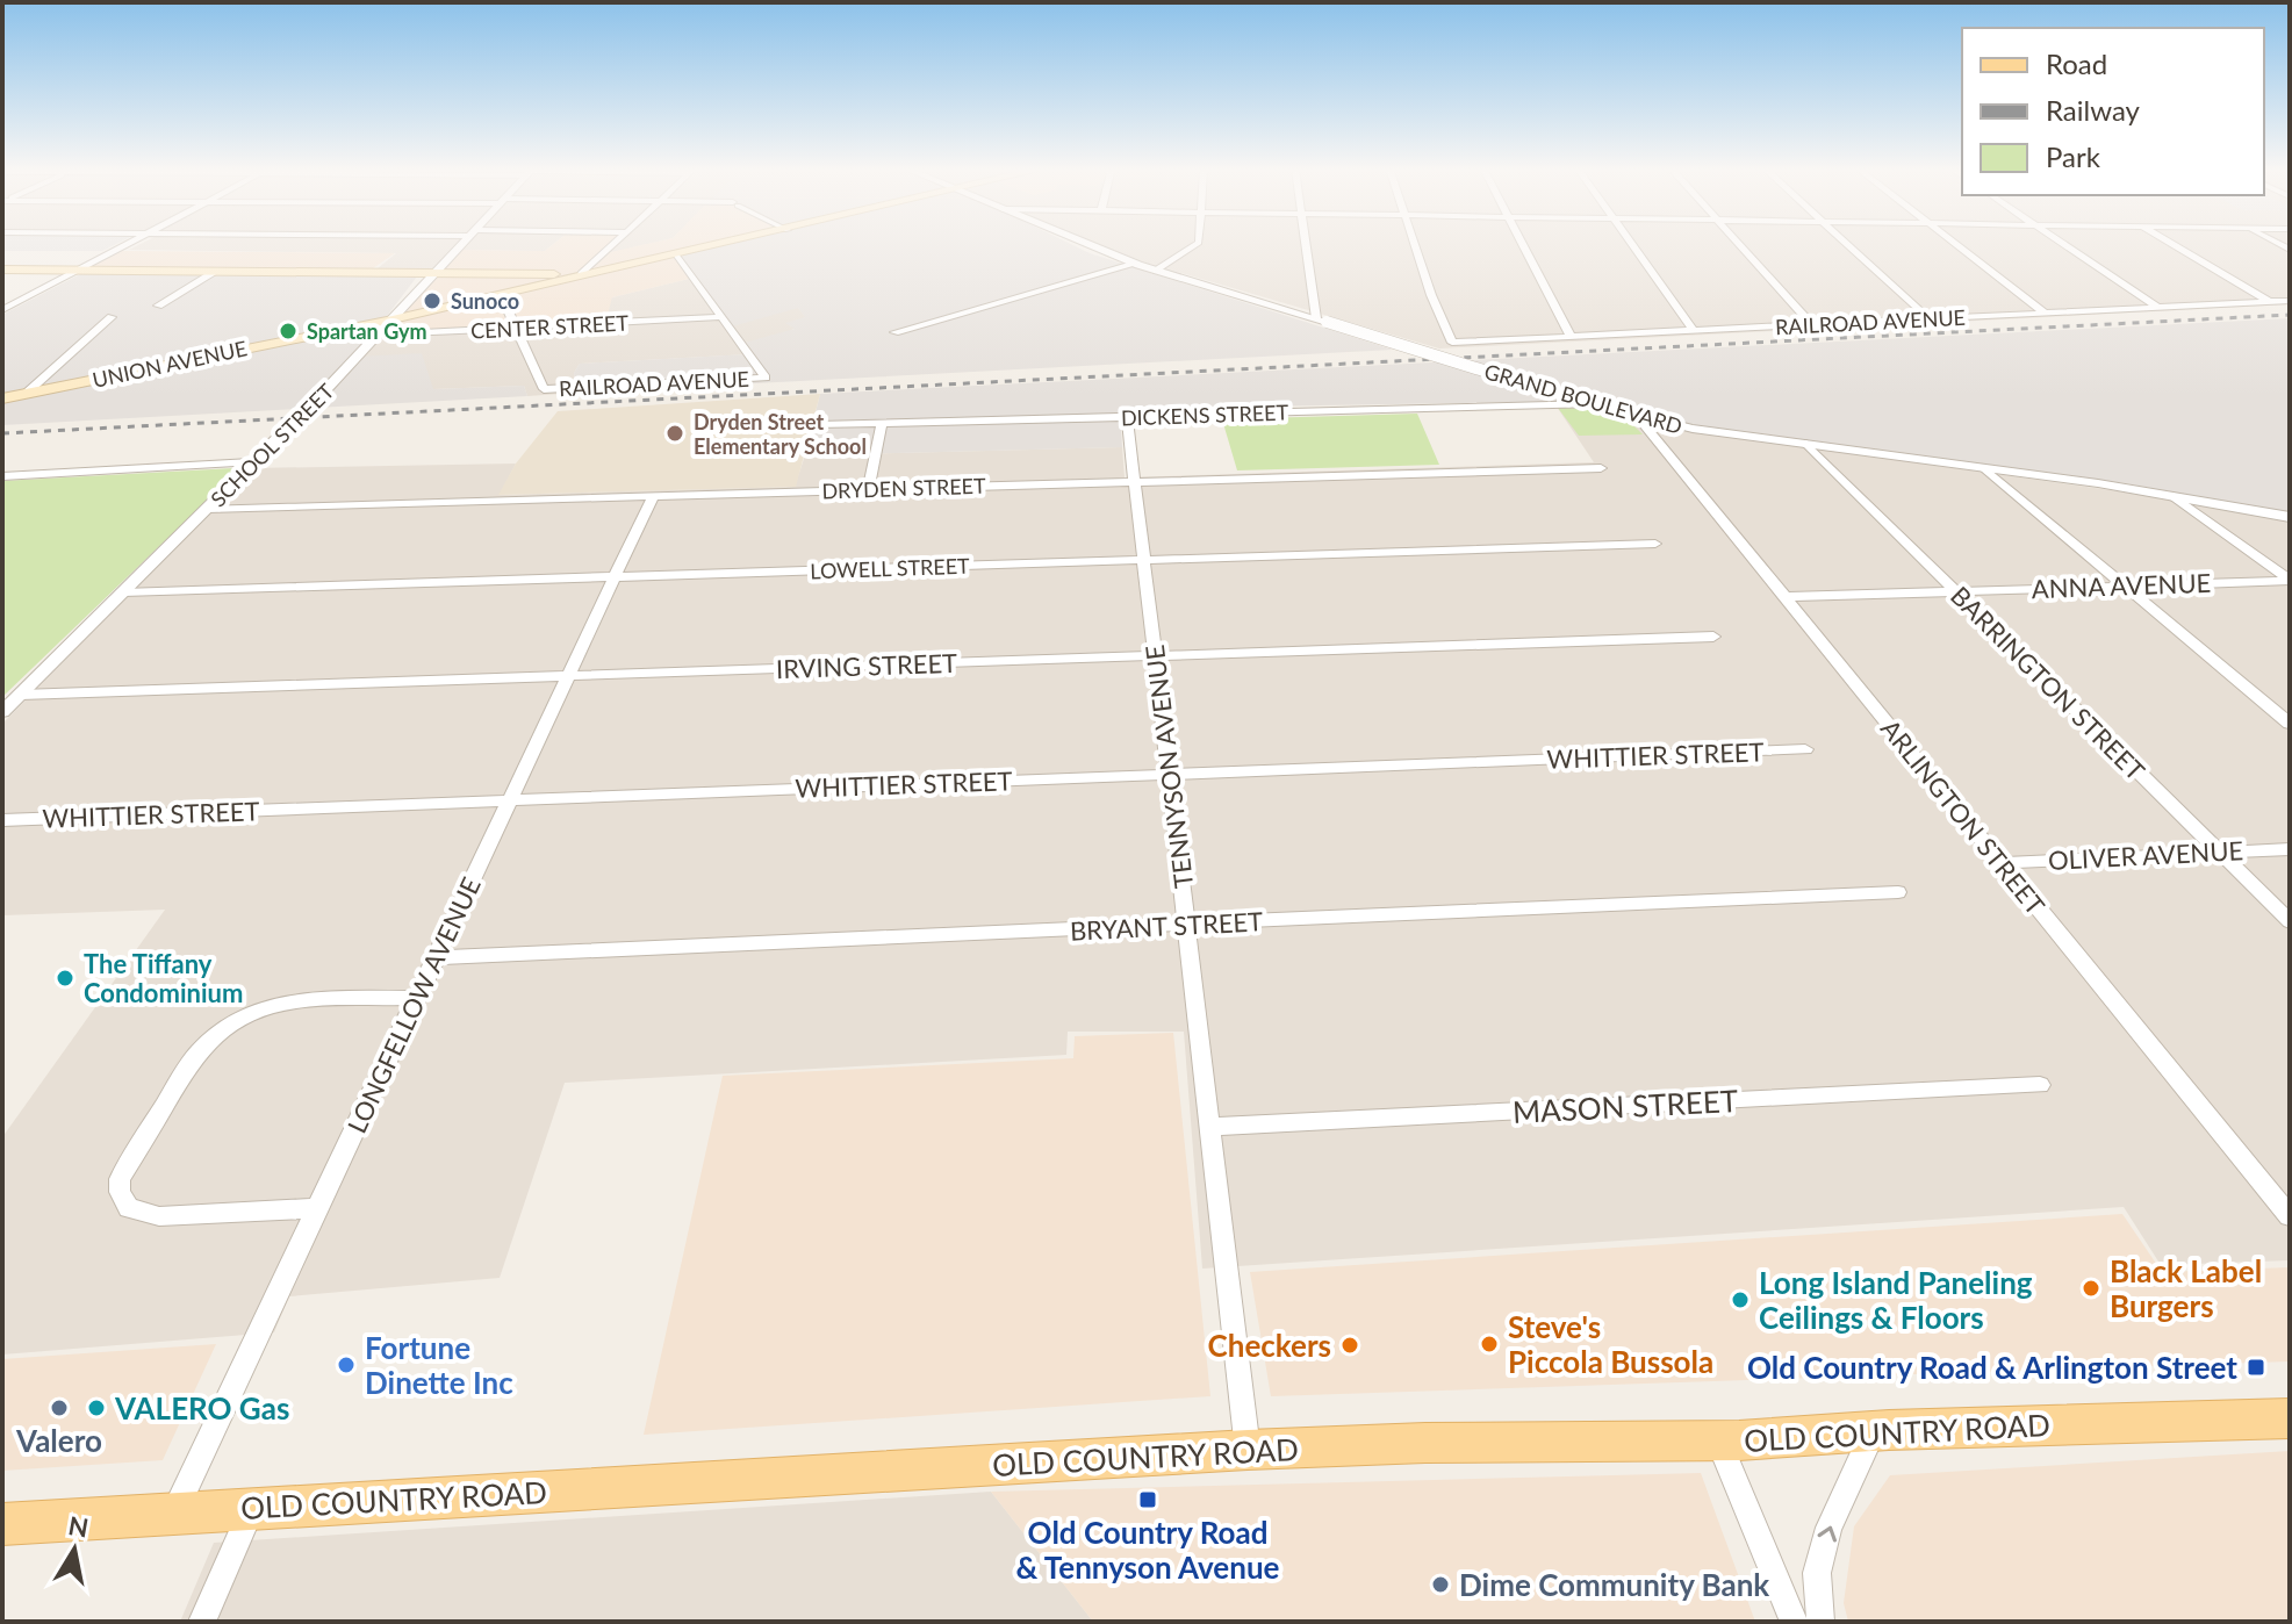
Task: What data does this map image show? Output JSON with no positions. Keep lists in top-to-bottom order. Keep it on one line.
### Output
{"streets":{"main road":["UNION AVENUE","OLD COUNTRY ROAD"],"street":["RAILROAD AVENUE","CENTER STREET","GRAND BOULEVARD","DICKENS STREET","SCHOOL STREET","DRYDEN STREET","LOWELL STREET","ANNA AVENUE","IRVING STREET","BARRINGTON STREET","WHITTIER STREET","TENNYSON AVENUE","ARLINGTON STREET","OLIVER AVENUE","BRYANT STREET","LONGFELLOW AVENUE","MASON STREET"]},"crossings":[["RAILROAD AVENUE","CENTER STREET"],["CENTER STREET","SCHOOL STREET"],["UNION AVENUE","SCHOOL STREET"],["GRAND BOULEVARD","DICKENS STREET"],["GRAND BOULEVARD","BARRINGTON STREET"],["GRAND BOULEVARD","ARLINGTON STREET"],["DICKENS STREET","TENNYSON AVENUE"],["SCHOOL STREET","DRYDEN STREET"],["SCHOOL STREET","LOWELL STREET"],["SCHOOL STREET","IRVING STREET"],["DRYDEN STREET","TENNYSON AVENUE"],["DRYDEN STREET","LONGFELLOW AVENUE"],["LOWELL STREET","TENNYSON AVENUE"],["LOWELL STREET","LONGFELLOW AVENUE"],["ANNA AVENUE","BARRINGTON STREET"],["ANNA AVENUE","ARLINGTON STREET"],["IRVING STREET","TENNYSON AVENUE"],["IRVING STREET","LONGFELLOW AVENUE"],["BARRINGTON STREET","OLIVER AVENUE"],["WHITTIER STREET","TENNYSON AVENUE"],["WHITTIER STREET","LONGFELLOW AVENUE"],["TENNYSON AVENUE","BRYANT STREET"],["TENNYSON AVENUE","MASON STREET"],["TENNYSON AVENUE","OLD COUNTRY ROAD"],["ARLINGTON STREET","OLIVER AVENUE"],["BRYANT STREET","LONGFELLOW AVENUE"],["LONGFELLOW AVENUE","OLD COUNTRY ROAD"]],"places":{"other":["Sunoco","Spartan Gym","Dryden Street Elementary School","The Tiffany Condominium","Black Label Burgers","Long Island Paneling Ceilings & Floors","Steve's Piccola Bussola","Checkers","Fortune Dinette Inc","Valero","VALERO Gas","Dime Community Bank"],"transit":["Old Country Road & Arlington Street","Old Country Road & Tennyson Avenue"]},"legend":["Road","Railway","Park"],"north":"top"}
